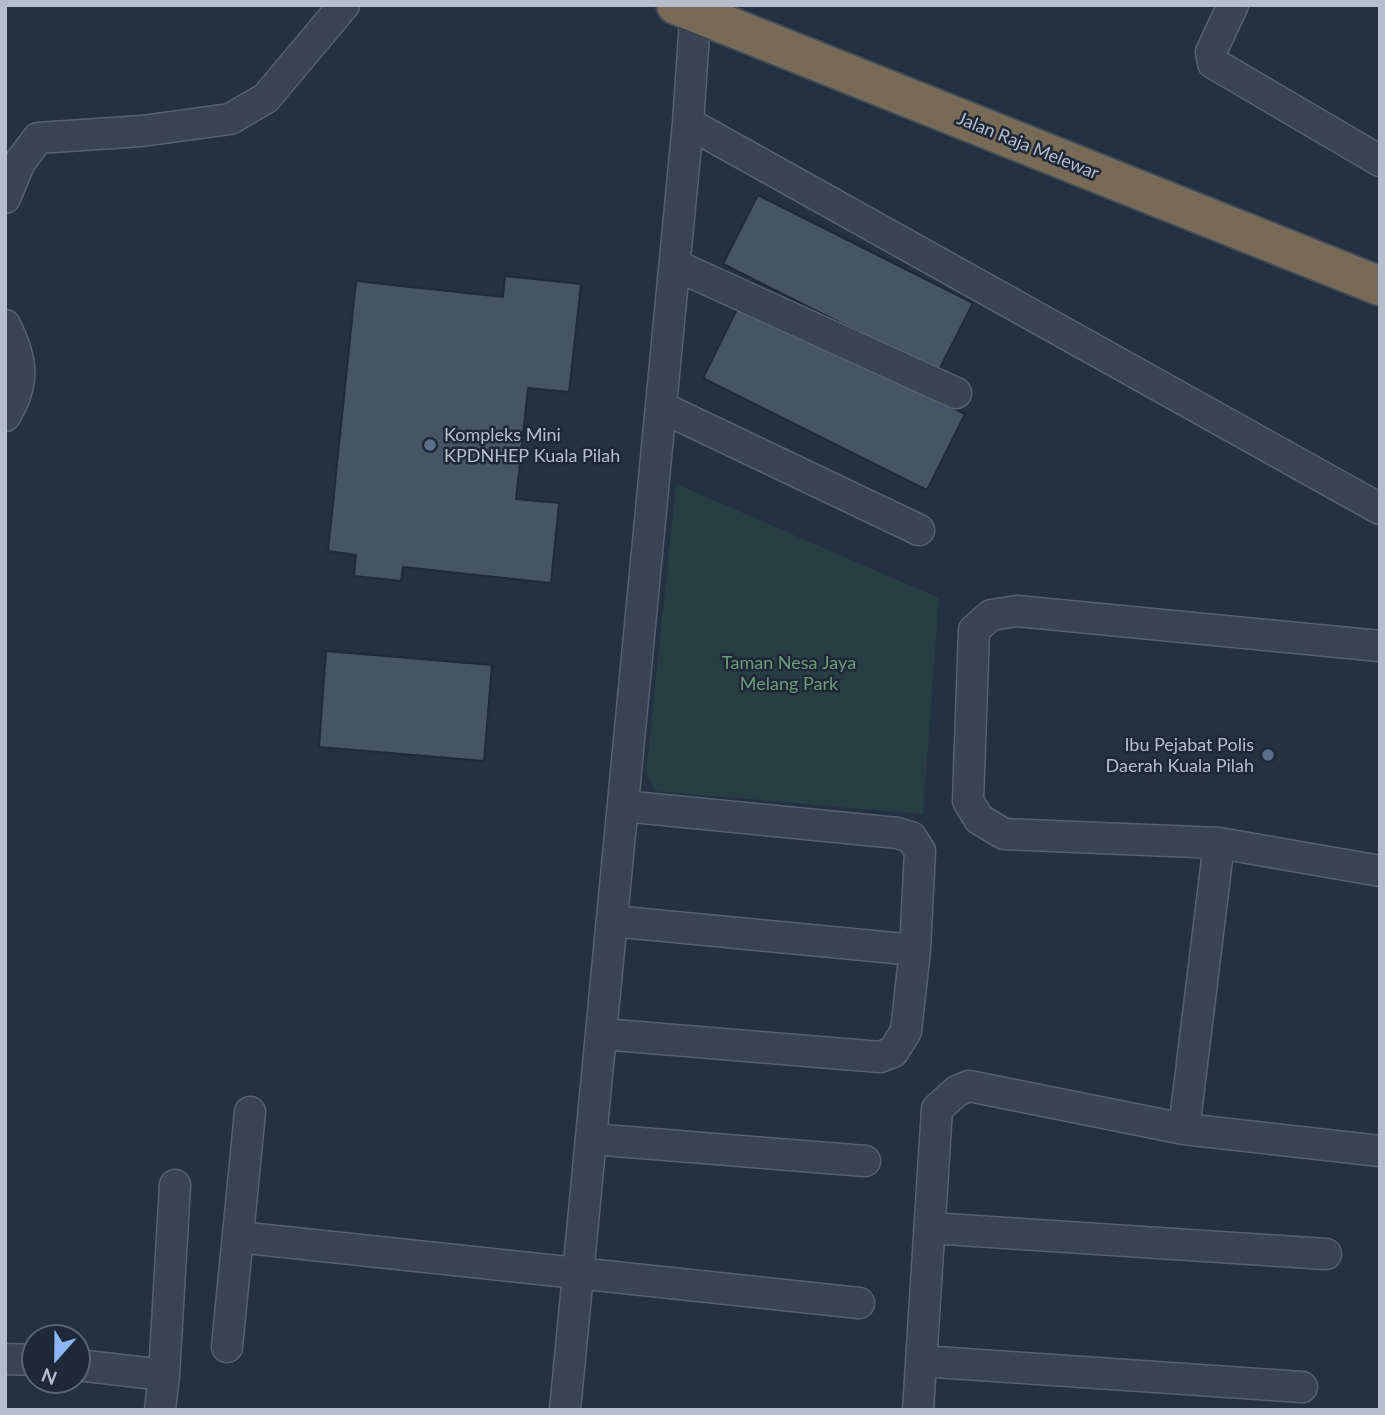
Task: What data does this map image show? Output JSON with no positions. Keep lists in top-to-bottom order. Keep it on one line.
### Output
{"streets":{"highway":["Jalan Raja Melewar"]},"parks":["Taman Nesa Jaya Melang Park"],"places":["Kompleks Mini KPDNHEP Kuala Pilah","Ibu Pejabat Polis Daerah Kuala Pilah"],"north":"bottom"}
